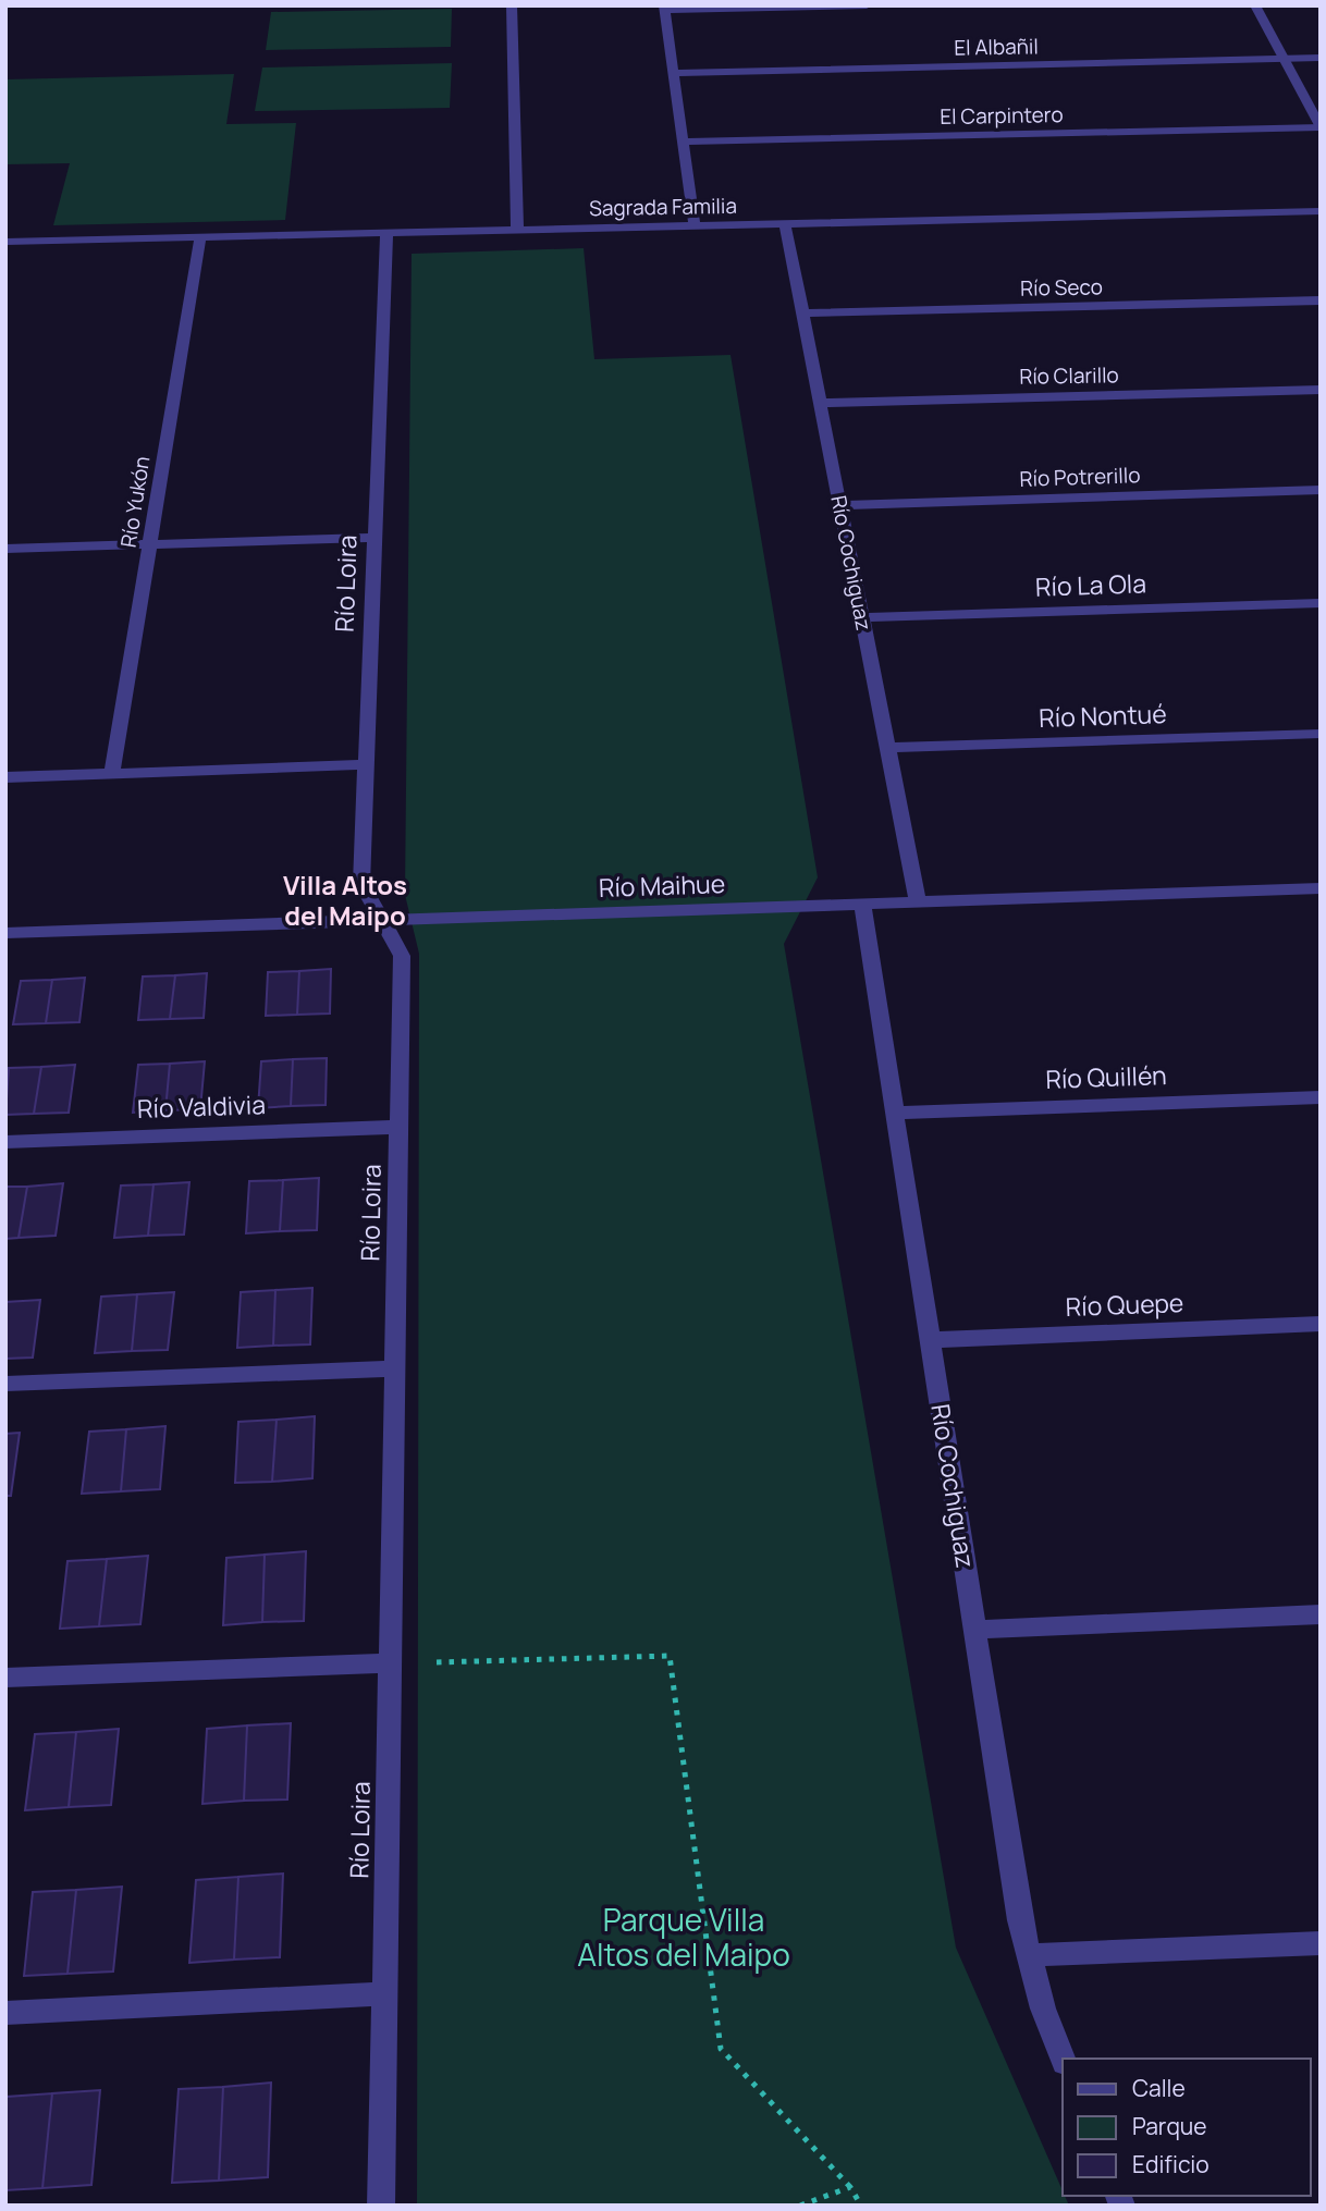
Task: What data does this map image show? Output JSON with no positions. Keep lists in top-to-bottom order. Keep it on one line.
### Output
{"streets":{"street":["El Albañil","El Carpintero","Sagrada Familia","Río Seco","Río Clarillo","Río Potrerillo","Río Yukón","Río Cochiguaz","Río Loira","Río La Ola","Río Nontué","Río Maihue","Río Quillén","Río Valdivia","Río Quepe"]},"crossings":[["Sagrada Familia","Río Yukón"],["Sagrada Familia","Río Cochiguaz"],["Sagrada Familia","Río Loira"],["Río Seco","Río Cochiguaz"],["Río Clarillo","Río Cochiguaz"],["Río Potrerillo","Río Cochiguaz"],["Río Cochiguaz","Río La Ola"],["Río Cochiguaz","Río Nontué"],["Río Cochiguaz","Río Maihue"],["Río Cochiguaz","Río Quillén"],["Río Cochiguaz","Río Quepe"],["Río Loira","Río Maihue"],["Río Loira","Río Valdivia"]],"districts":["Villa Altos del Maipo"],"parks":["Parque Villa Altos del Maipo"],"legend":["Calle","Parque","Edificio"]}
